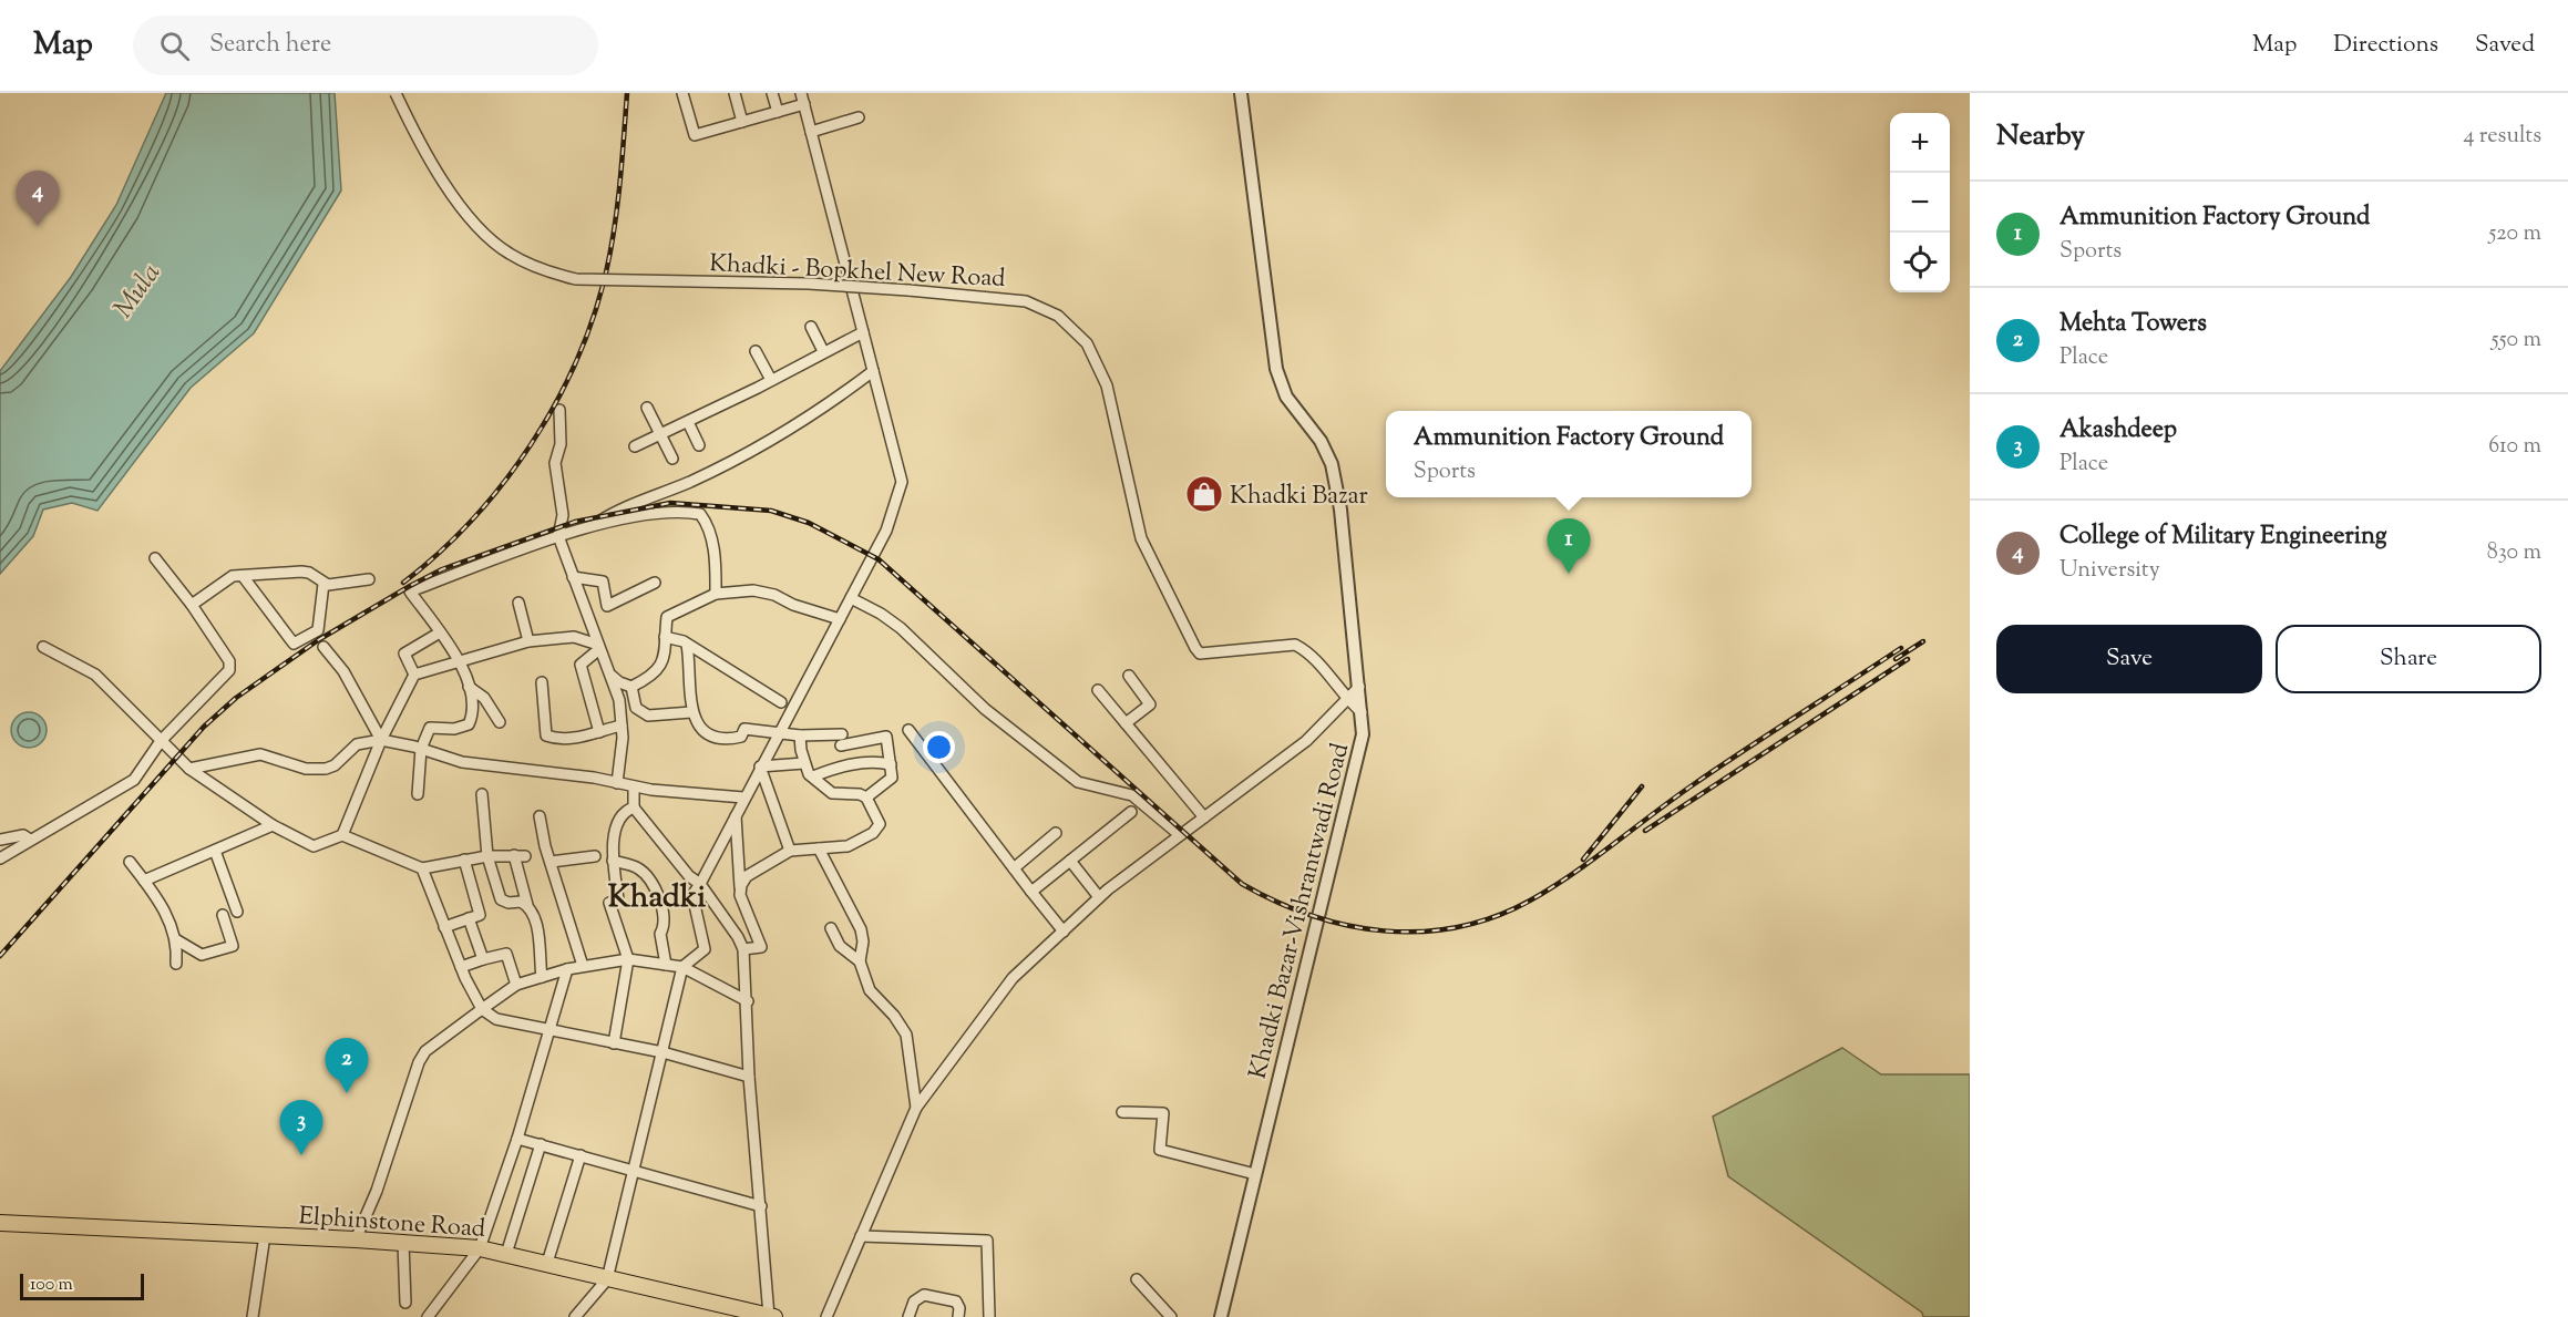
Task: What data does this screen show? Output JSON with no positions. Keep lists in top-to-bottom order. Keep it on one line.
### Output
{"streets":{"main road":["Elphinstone Road"],"street":["Khadki - Bopkhel New Road","Khadki Bazar-Vishrantwadi Road"]},"districts":["Khadki"],"water":["Mula"],"places":{"shop":["Khadki Bazar"]},"scale_bar":"100 m","page":{"header":"Map","search":"Search here","nav":["Map","Directions","Saved"],"heading":["Nearby","4 results"],"map_buttons":["+","−"],"pins":["4","1","2","3"],"list":[{"mark":"1","name":"Ammunition Factory Ground","note":"Sports","value":"520 m"},{"mark":"2","name":"Mehta Towers","note":"Place","value":"550 m"},{"mark":"3","name":"Akashdeep","note":"Place","value":"610 m"},{"mark":"4","name":"College of Military Engineering","note":"University","value":"830 m"}],"popup":["Ammunition Factory Ground","Sports"],"buttons":["Save","Share"],"scale":"100 m"}}
